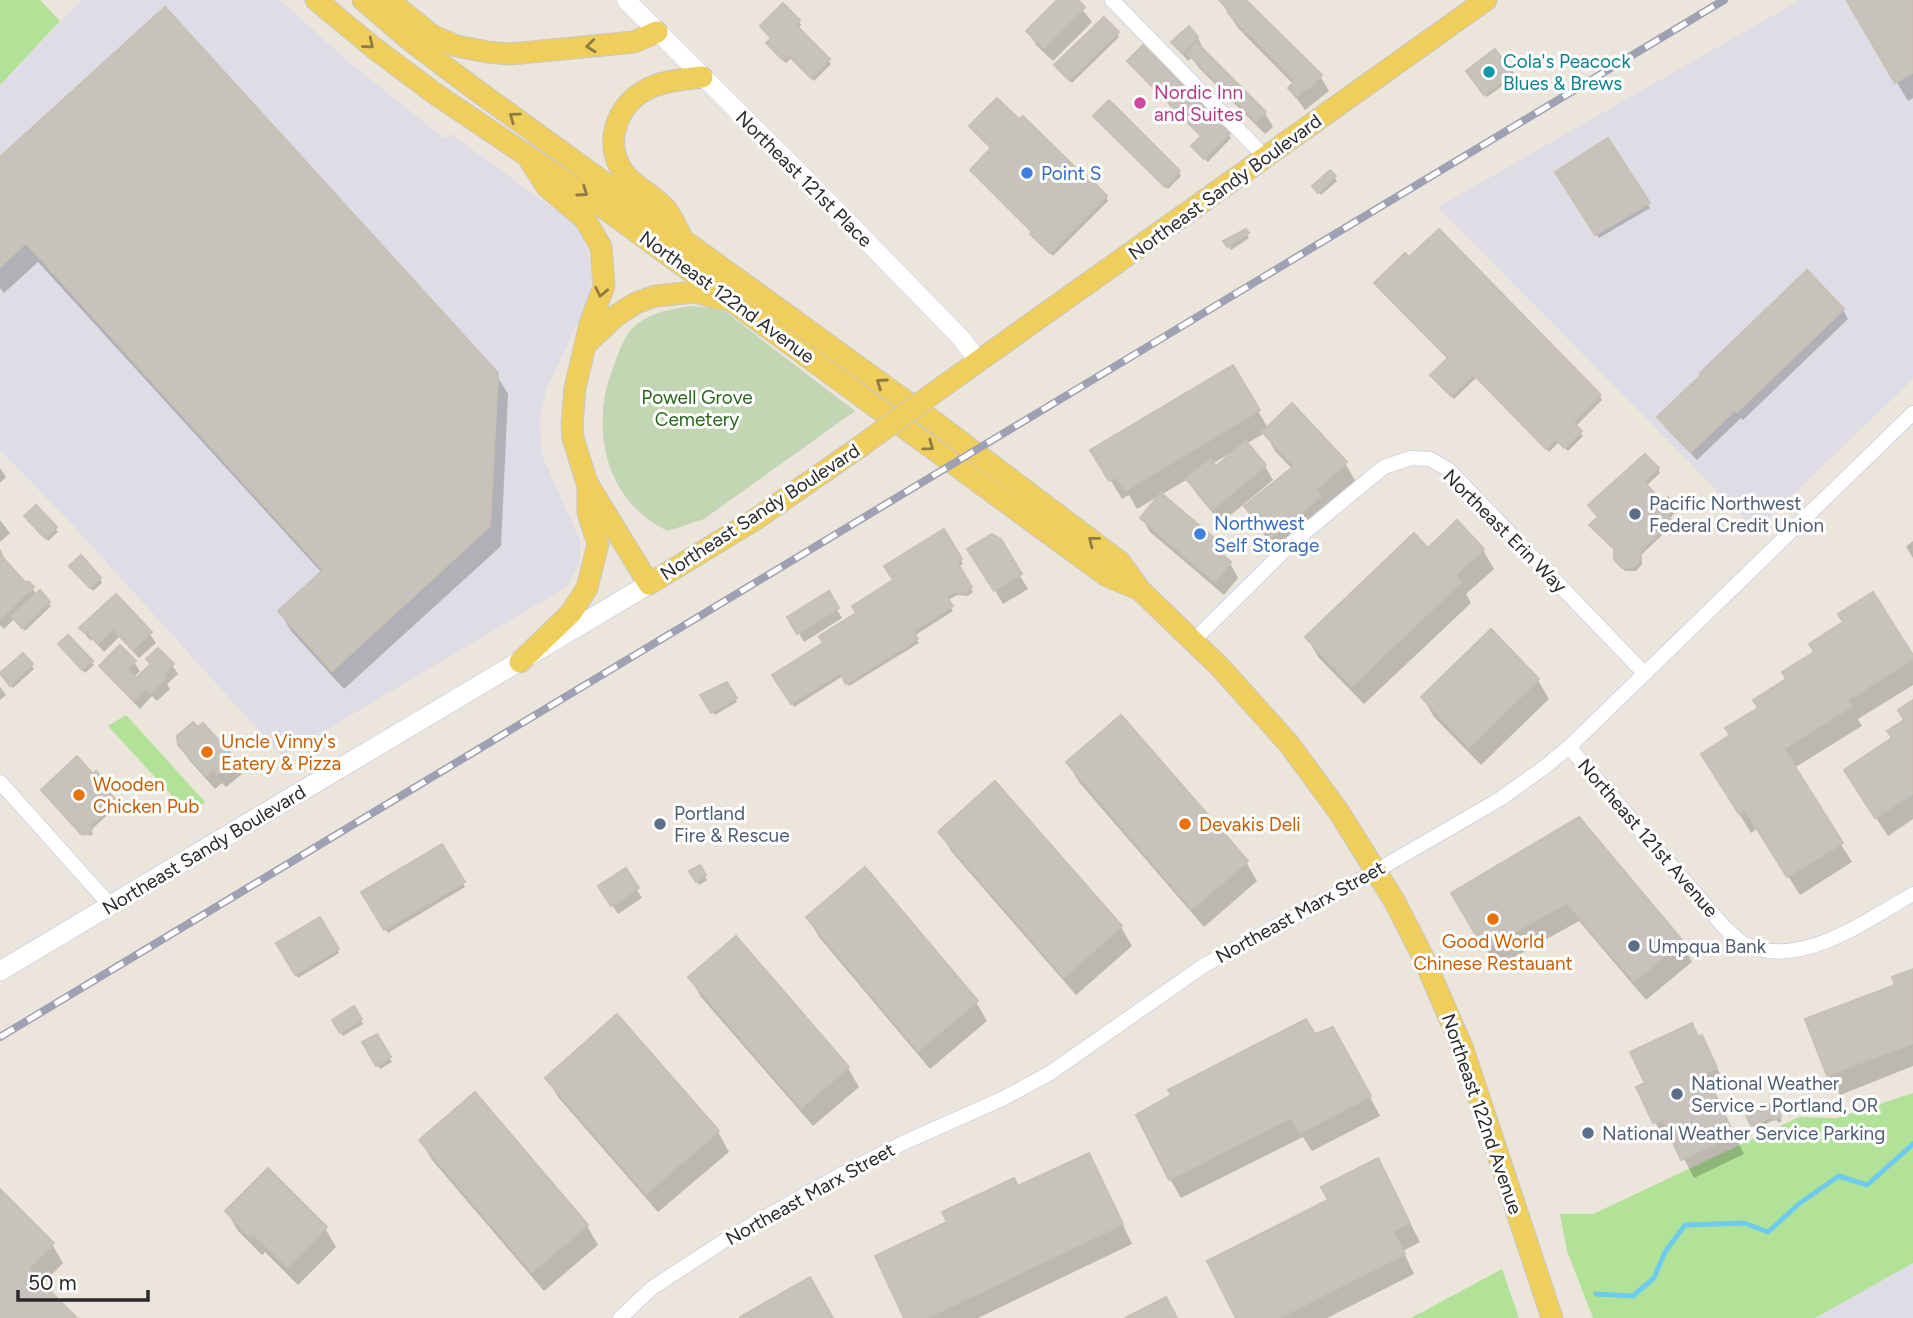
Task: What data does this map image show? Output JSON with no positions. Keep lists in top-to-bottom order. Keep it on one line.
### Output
{"streets":{"main road":["Northeast Sandy Boulevard","Northeast 122nd Avenue"],"street":["Northeast 121st Place","Northeast Erin Way","Northeast 121st Avenue","Northeast Marx Street"]},"crossings":[["Northeast 121st Place","Northeast Sandy Boulevard"],["Northeast 122nd Avenue","Northeast Erin Way"],["Northeast 122nd Avenue","Northeast Marx Street"],["Northeast Erin Way","Northeast Marx Street"],["Northeast 121st Avenue","Northeast Marx Street"]],"parks":["Powell Grove Cemetery"],"places":["Cola's Peacock Blues & Brews","Nordic Inn and Suites","Point S","Pacific Northwest Federal Credit Union","Northwest Self Storage","Uncle Vinny's Eatery & Pizza","Wooden Chicken Pub","Portland Fire & Rescue","Devakis Deli","Good World Chinese Restauant","Umpqua Bank","National Weather Service - Portland, OR","National Weather Service Parking"],"scale_bar":"50 m"}
